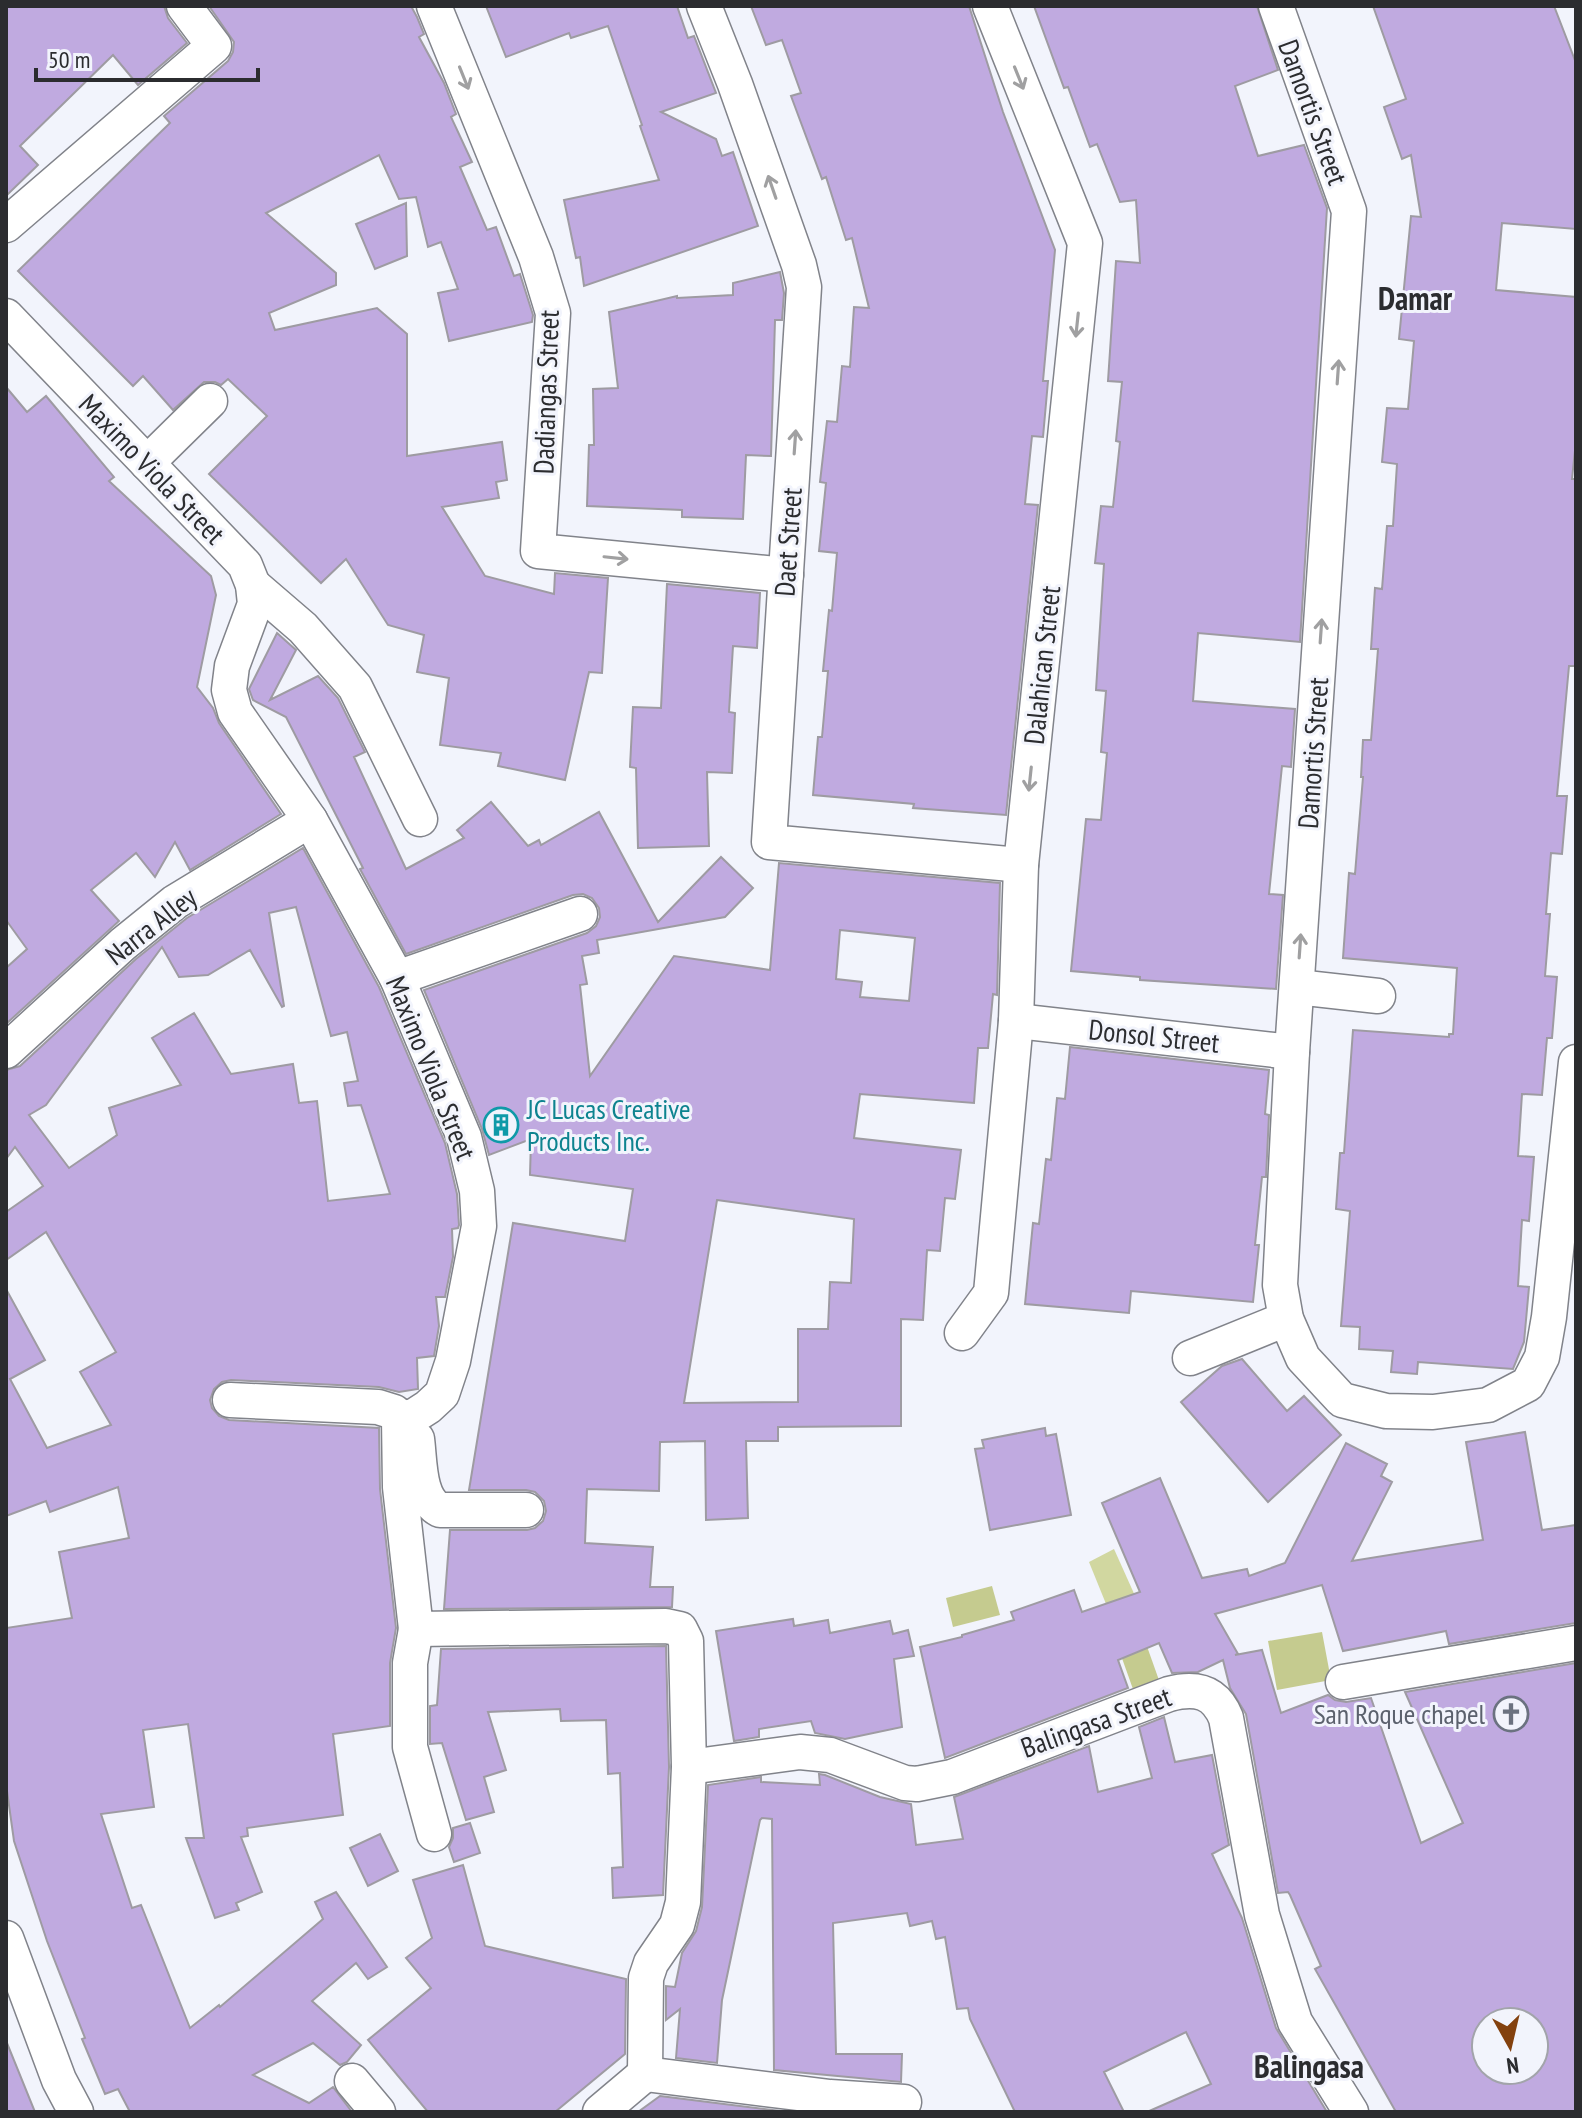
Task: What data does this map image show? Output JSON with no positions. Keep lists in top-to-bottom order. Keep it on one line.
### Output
{"streets":{"street":["Damortis Street","Dadiangas Street","Maximo Viola Street","Daet Street","Dalahican Street","Narra Alley","Donsol Street","Balingasa Street"]},"crossings":[["Damortis Street","Donsol Street"],["Dadiangas Street","Daet Street"],["Maximo Viola Street","Narra Alley"],["Daet Street","Dalahican Street"],["Dalahican Street","Donsol Street"]],"one_way":["Damortis Street","Daet Street","Dalahican Street"],"districts":["Damar","Balingasa"],"places":{"building":["JC Lucas Creative Products Inc."],"church":["San Roque chapel"]},"scale_bar":"50 m","north":"bottom"}
